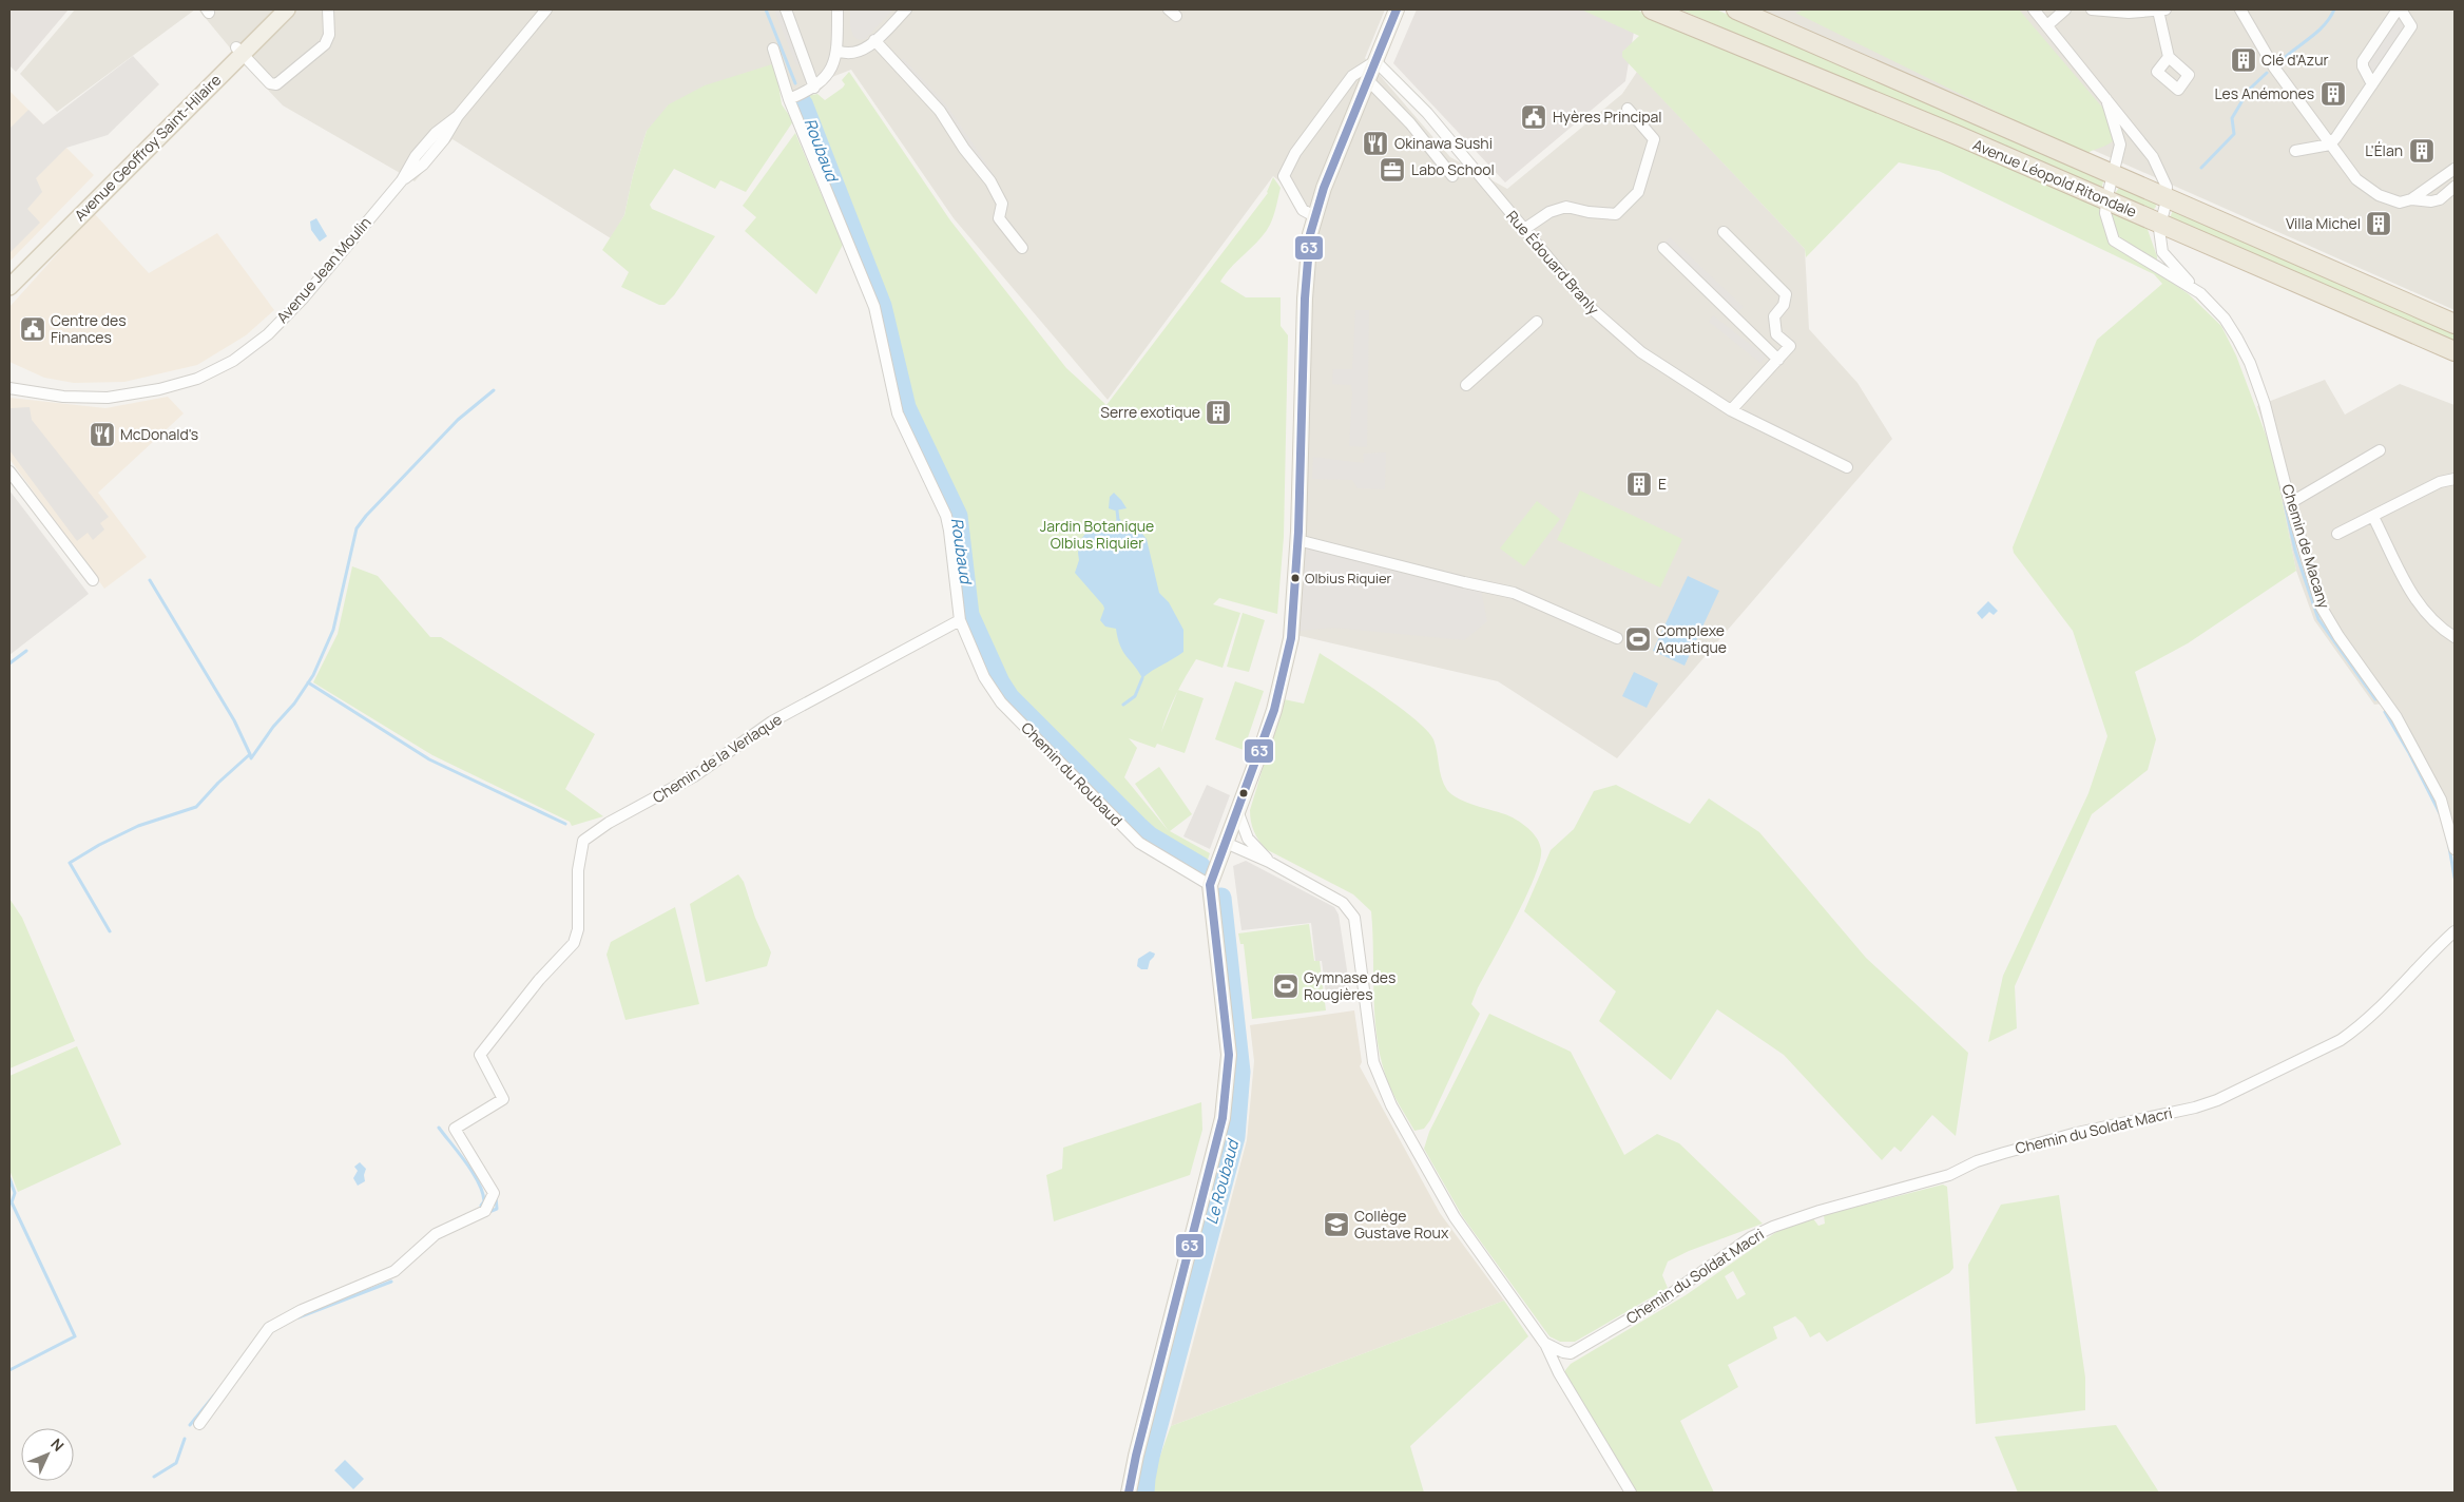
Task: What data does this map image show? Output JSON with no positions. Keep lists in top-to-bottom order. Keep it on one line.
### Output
{"streets":{"highway":["Avenue Léopold Ritondale"],"main road":["Avenue Geoffroy Saint-Hilaire"],"street":["Rue Édouard Branly","Avenue Jean Moulin","Chemin de Macany","Chemin de la Verlaque","Chemin du Roubaud","Chemin du Soldat Macri"]},"crossings":[["Avenue Léopold Ritondale","Chemin de Macany"],["Chemin de la Verlaque","Chemin du Roubaud"]],"water":["Roubaud","Le Roubaud"],"parks":["Jardin Botanique Olbius Riquier"],"places":{"building":["Clé d'Azur","Les Anémones","L'Élan","Villa Michel","Serre exotique","E"],"public building":["Hyères Principal","Centre des Finances"],"restaurant":["Okinawa Sushi","McDonald's"],"office":["Labo School"],"other":["Olbius Riquier"],"sports":["Complexe Aquatique","Gymnase des Rougières"],"school or university":["Collège Gustave Roux"]},"lines":["transit line 63"],"north":"top right"}
